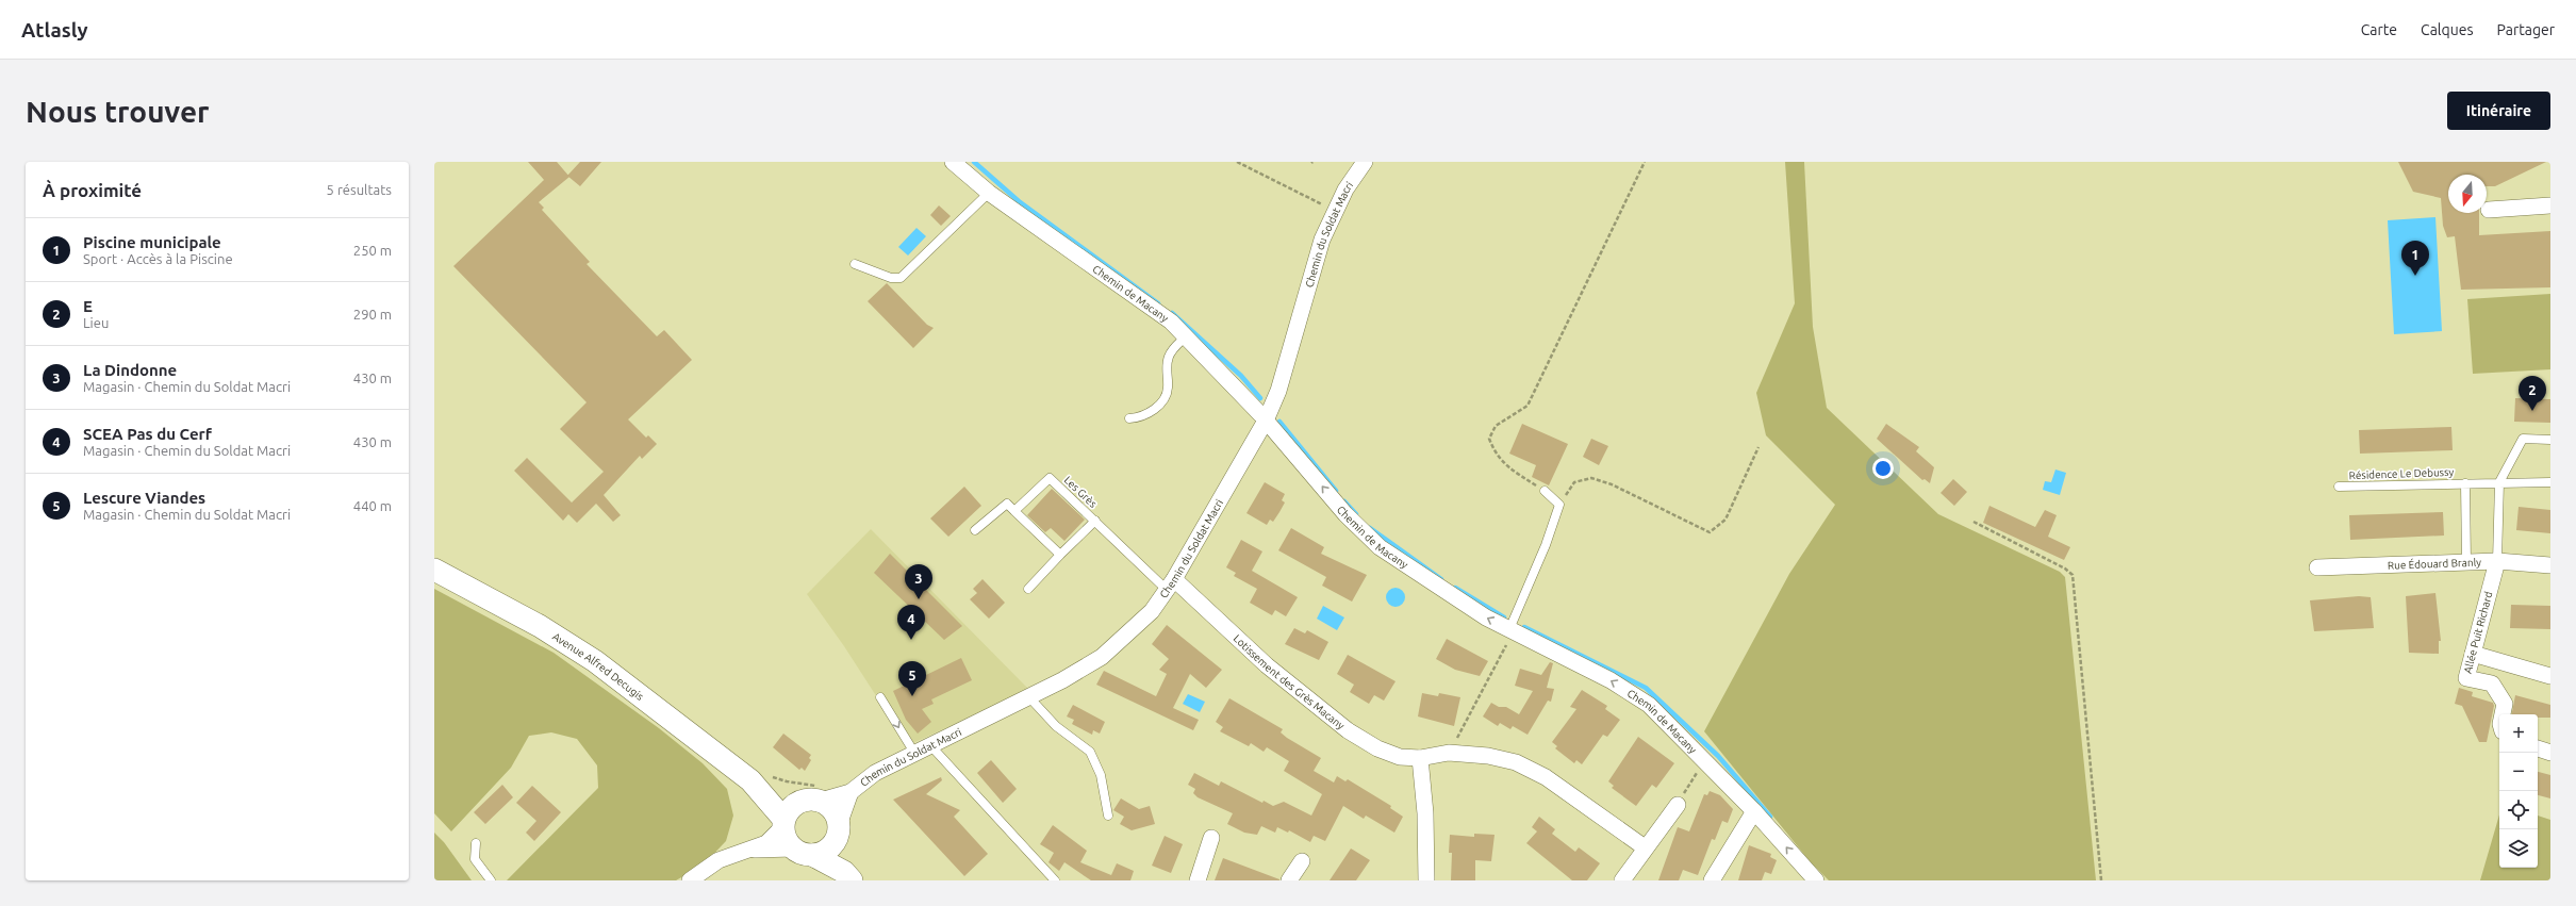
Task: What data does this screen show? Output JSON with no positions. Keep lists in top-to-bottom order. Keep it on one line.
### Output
{"streets":{"street":["Chemin du Soldat Macri","Chemin de Macany","Rue Édouard Branly","Allée Puit Richard","Avenue Alfred Decugis","Lotissement des Grès Macany"],"lane":["Résidence Le Debussy","Les Grès"]},"crossings":[["Chemin du Soldat Macri","Chemin de Macany"],["Chemin du Soldat Macri","Les Grès"],["Chemin du Soldat Macri","Avenue Alfred Decugis"],["Chemin du Soldat Macri","Lotissement des Grès Macany"],["Résidence Le Debussy","Rue Édouard Branly"],["Les Grès","Lotissement des Grès Macany"],["Rue Édouard Branly","Allée Puit Richard"]],"one_way":["Chemin de Macany"],"north":"bottom","page":{"header":"Atlasly","nav":["Carte","Calques","Partager"],"buttons":"Itinéraire","title":"Nous trouver","heading":["À proximité","5 résultats"],"list":[{"mark":"1","name":"Piscine municipale","note":"Sport · Accès à la Piscine","value":"250 m"},{"mark":"2","name":"E","note":"Lieu","value":"290 m"},{"mark":"3","name":"La Dindonne","note":"Magasin · Chemin du Soldat Macri","value":"430 m"},{"mark":"4","name":"SCEA Pas du Cerf","note":"Magasin · Chemin du Soldat Macri","value":"430 m"},{"mark":"5","name":"Lescure Viandes","note":"Magasin · Chemin du Soldat Macri","value":"440 m"}],"pins":["1","2","3","4","5"],"map_buttons":["+","−"]}}
